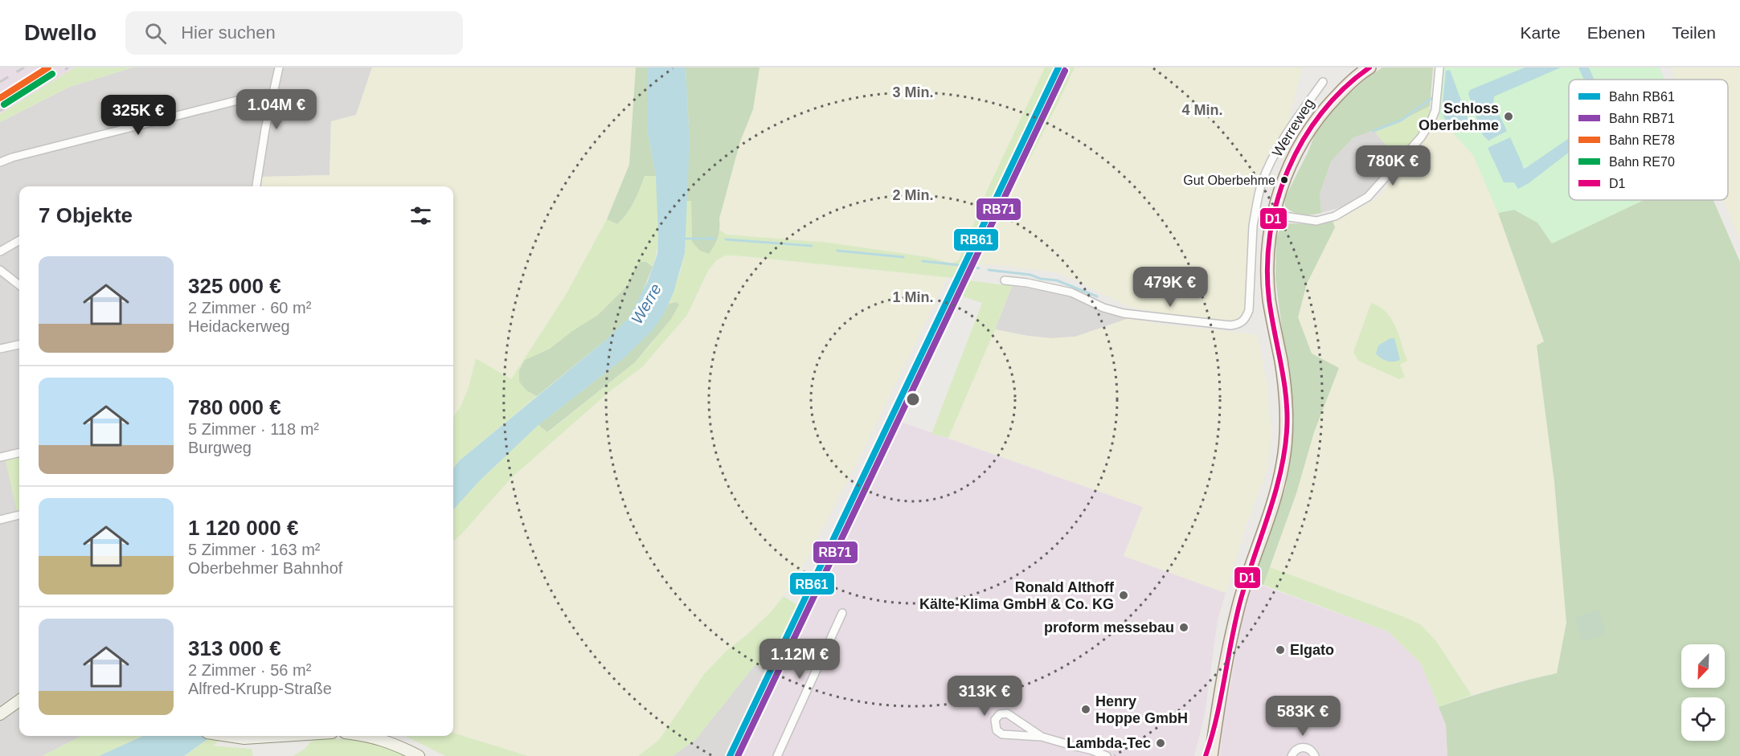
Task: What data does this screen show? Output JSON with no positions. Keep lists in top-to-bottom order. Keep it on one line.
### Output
{"streets":{"street":["Werreweg"]},"water":["Werre"],"places":["Schloss Oberbehme","Gut Oberbehme","Ronald Althoff Kälte-Klima GmbH & Co. KG","proform messebau","Elgato","Henry Hoppe GmbH","Lambda-Tec"],"lines":["rail line RB61","rail line RE78","transit line D1","rail line RB71","rail line RE70"],"legend":["Bahn RB61","Bahn RB71","Bahn RE78","Bahn RE70","D1"],"north":"bottom left","page":{"header":"Dwello","search":"Hier suchen","nav":["Karte","Ebenen","Teilen"],"price":["1.04M €","325K €","780K €","479K €","1.12M €","313K €","583K €"],"heading":"7 Objekte","list":[{"name":"325 000 €","note":"2 Zimmer · 60 m² · Heidackerweg"},{"name":"780 000 €","note":"5 Zimmer · 118 m² · Burgweg"},{"name":"1 120 000 €","note":"5 Zimmer · 163 m² · Oberbehmer Bahnhof"},{"name":"313 000 €","note":"2 Zimmer · 56 m² · Alfred-Krupp-Straße"}]},"rings":["3 Min.","4 Min.","2 Min.","1 Min."]}
